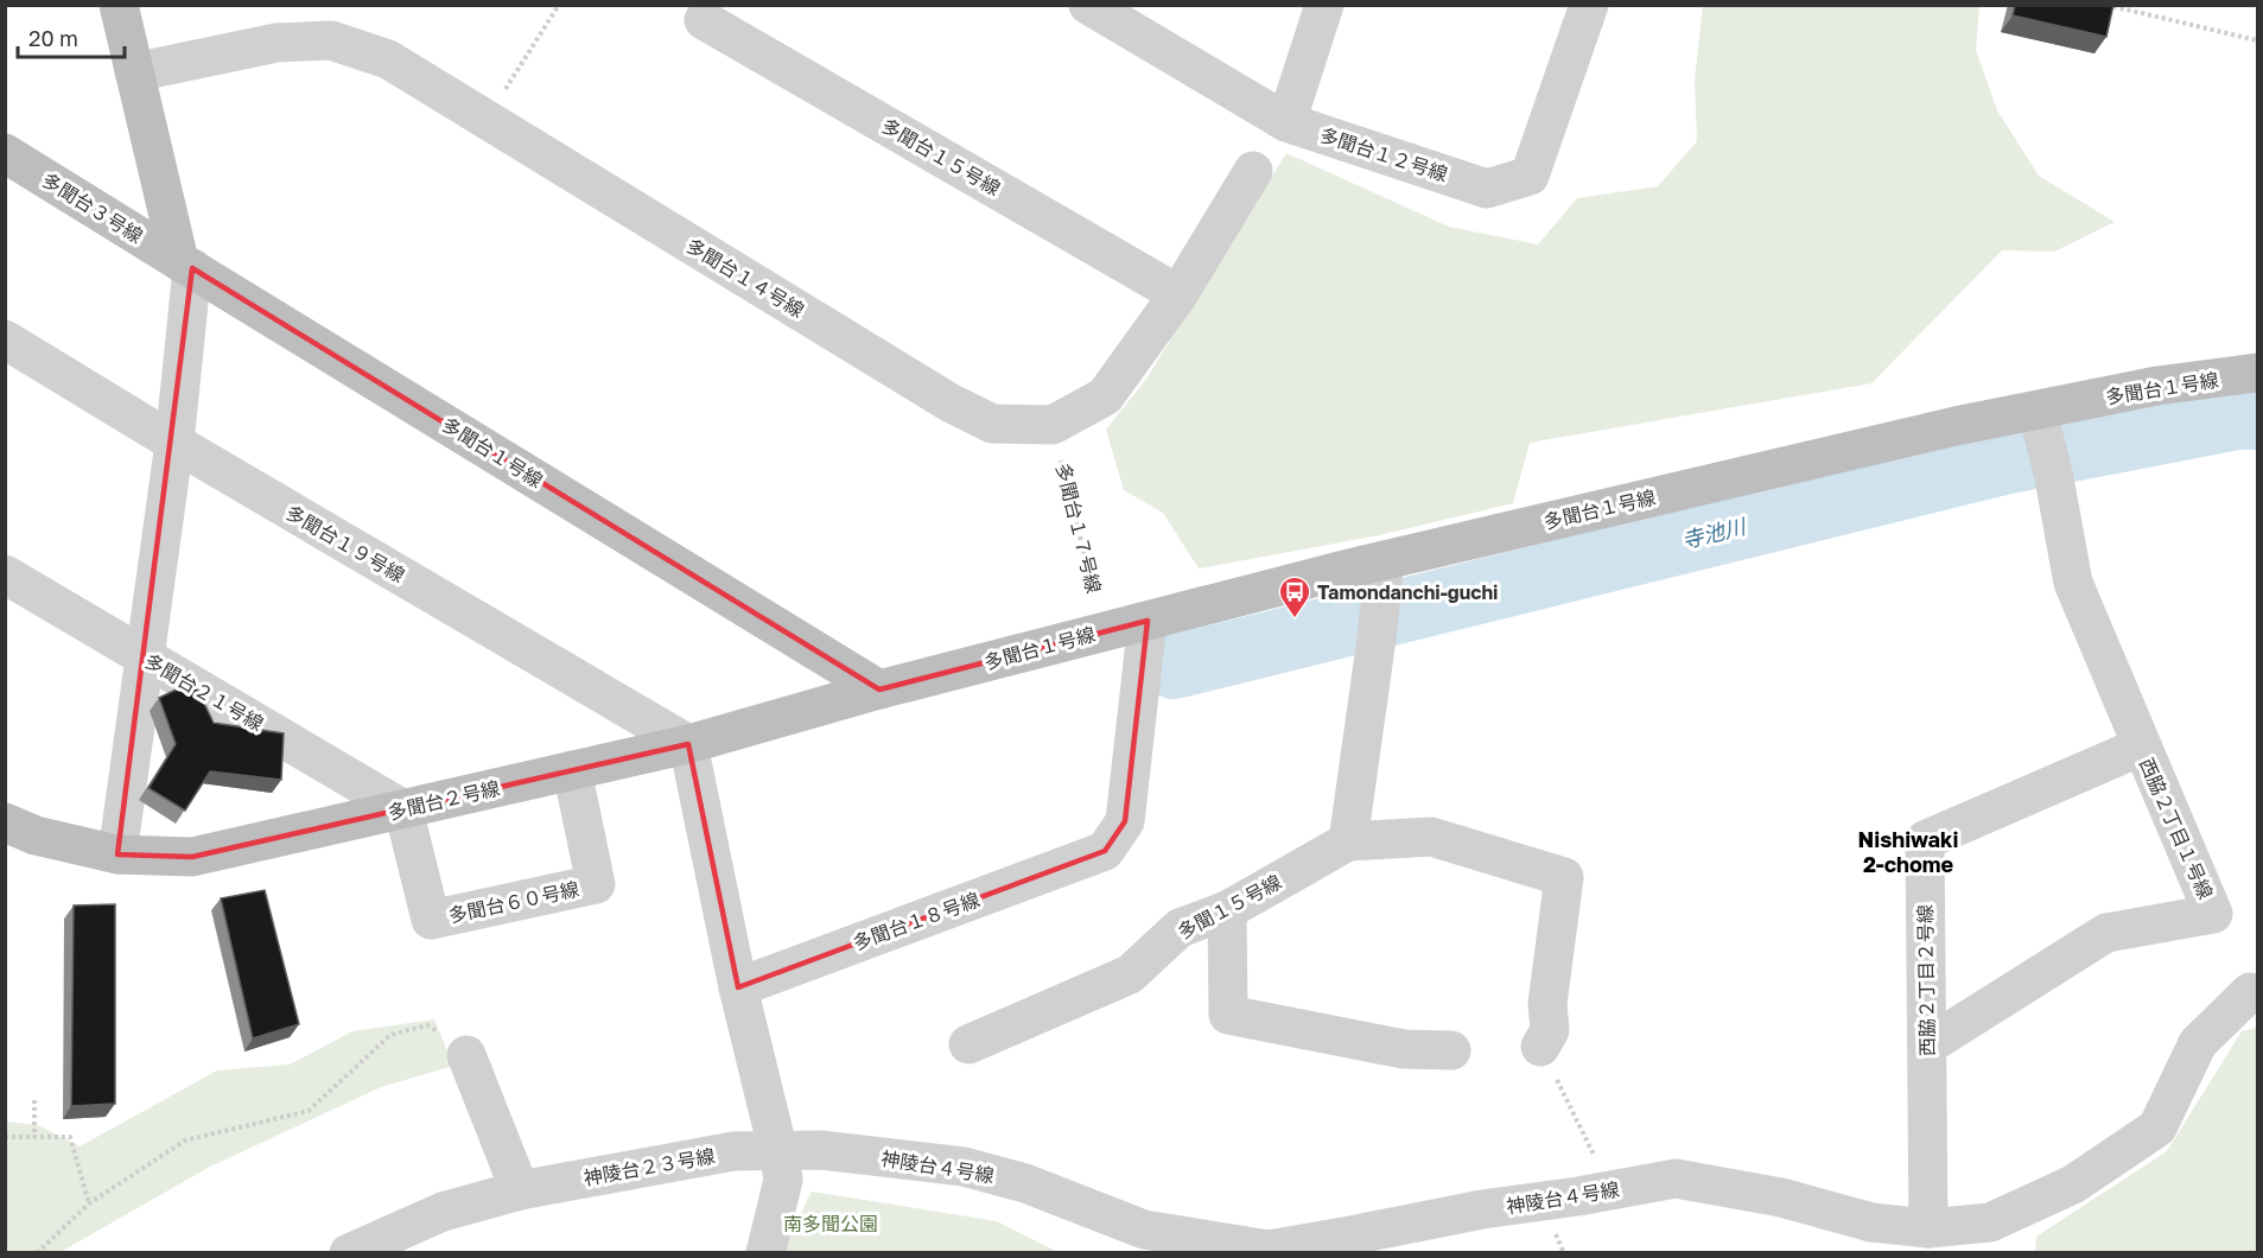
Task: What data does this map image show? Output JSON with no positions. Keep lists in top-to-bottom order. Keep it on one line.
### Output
{"streets":{"street":["多聞台１２号線","多聞台１５号線","多聞台３号線","多聞台１４号線","多聞台１号線","多聞台１９号線","多聞台２１号線","多聞台２号線","西脇２丁目１号線","多聞台６０号線","多聞１５号線","多聞台１８号線","西脇２丁目２号線","神陵台２３号線","神陵台４号線"],"path":["多聞台１７号線"]},"crossings":[["多聞台１５号線","多聞台１４号線"],["多聞台３号線","多聞台１号線"],["多聞台１４号線","多聞台１７号線"],["多聞台１号線","多聞台１７号線"],["多聞台１号線","多聞台２号線"],["多聞台１号線","西脇２丁目１号線"],["多聞台１号線","多聞台１８号線"],["多聞台１９号線","多聞台２号線"],["多聞台２１号線","多聞台２号線"],["多聞台２１号線","多聞台６０号線"],["多聞台２号線","多聞台６０号線"],["西脇２丁目１号線","西脇２丁目２号線"],["西脇２丁目２号線","神陵台４号線"],["神陵台２３号線","神陵台４号線"]],"districts":["Nishiwaki 2-chome"],"water":["寺池川"],"parks":["南多聞公園"],"places":{"bus stop":["Tamondanchi-guchi"]},"scale_bar":"20 m"}
